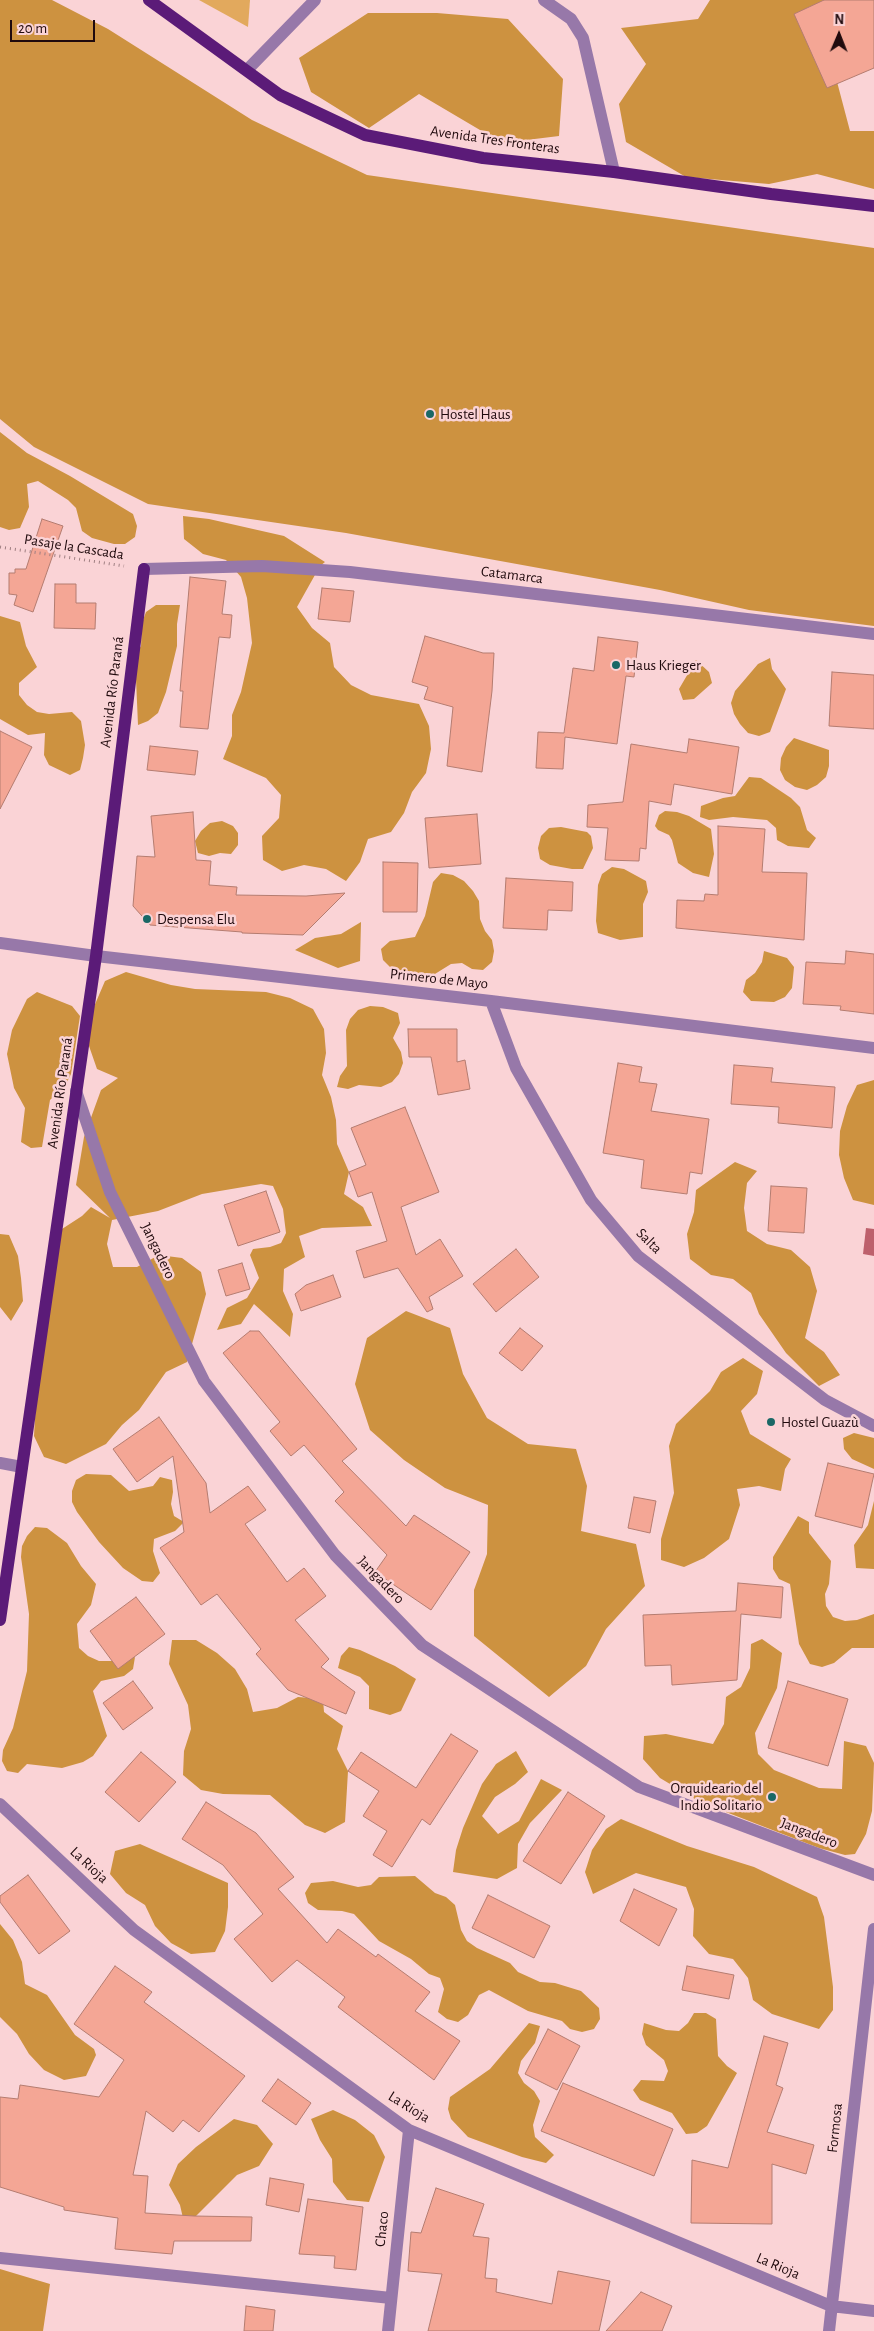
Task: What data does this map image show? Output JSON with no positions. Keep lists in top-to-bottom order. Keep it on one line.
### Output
{"streets":{"main road":["Avenida Tres Fronteras","Avenida Río Paraná"],"street":["Catamarca","Primero de Mayo","Salta","Jangadero","La Rioja","Formosa","Chaco"],"path":["Pasaje la Cascada"]},"crossings":[["Pasaje la Cascada","Catamarca"],["Pasaje la Cascada","Avenida Río Paraná"],["Catamarca","Avenida Río Paraná"],["Avenida Río Paraná","Primero de Mayo"],["Avenida Río Paraná","Jangadero"],["Primero de Mayo","Salta"],["La Rioja","Formosa"],["La Rioja","Chaco"]],"places":["Hostel Haus","Haus Krieger","Despensa Elu","Hostel Guazù","Orquideario del Indio Solitario"],"scale_bar":"20 m","north":"top"}
